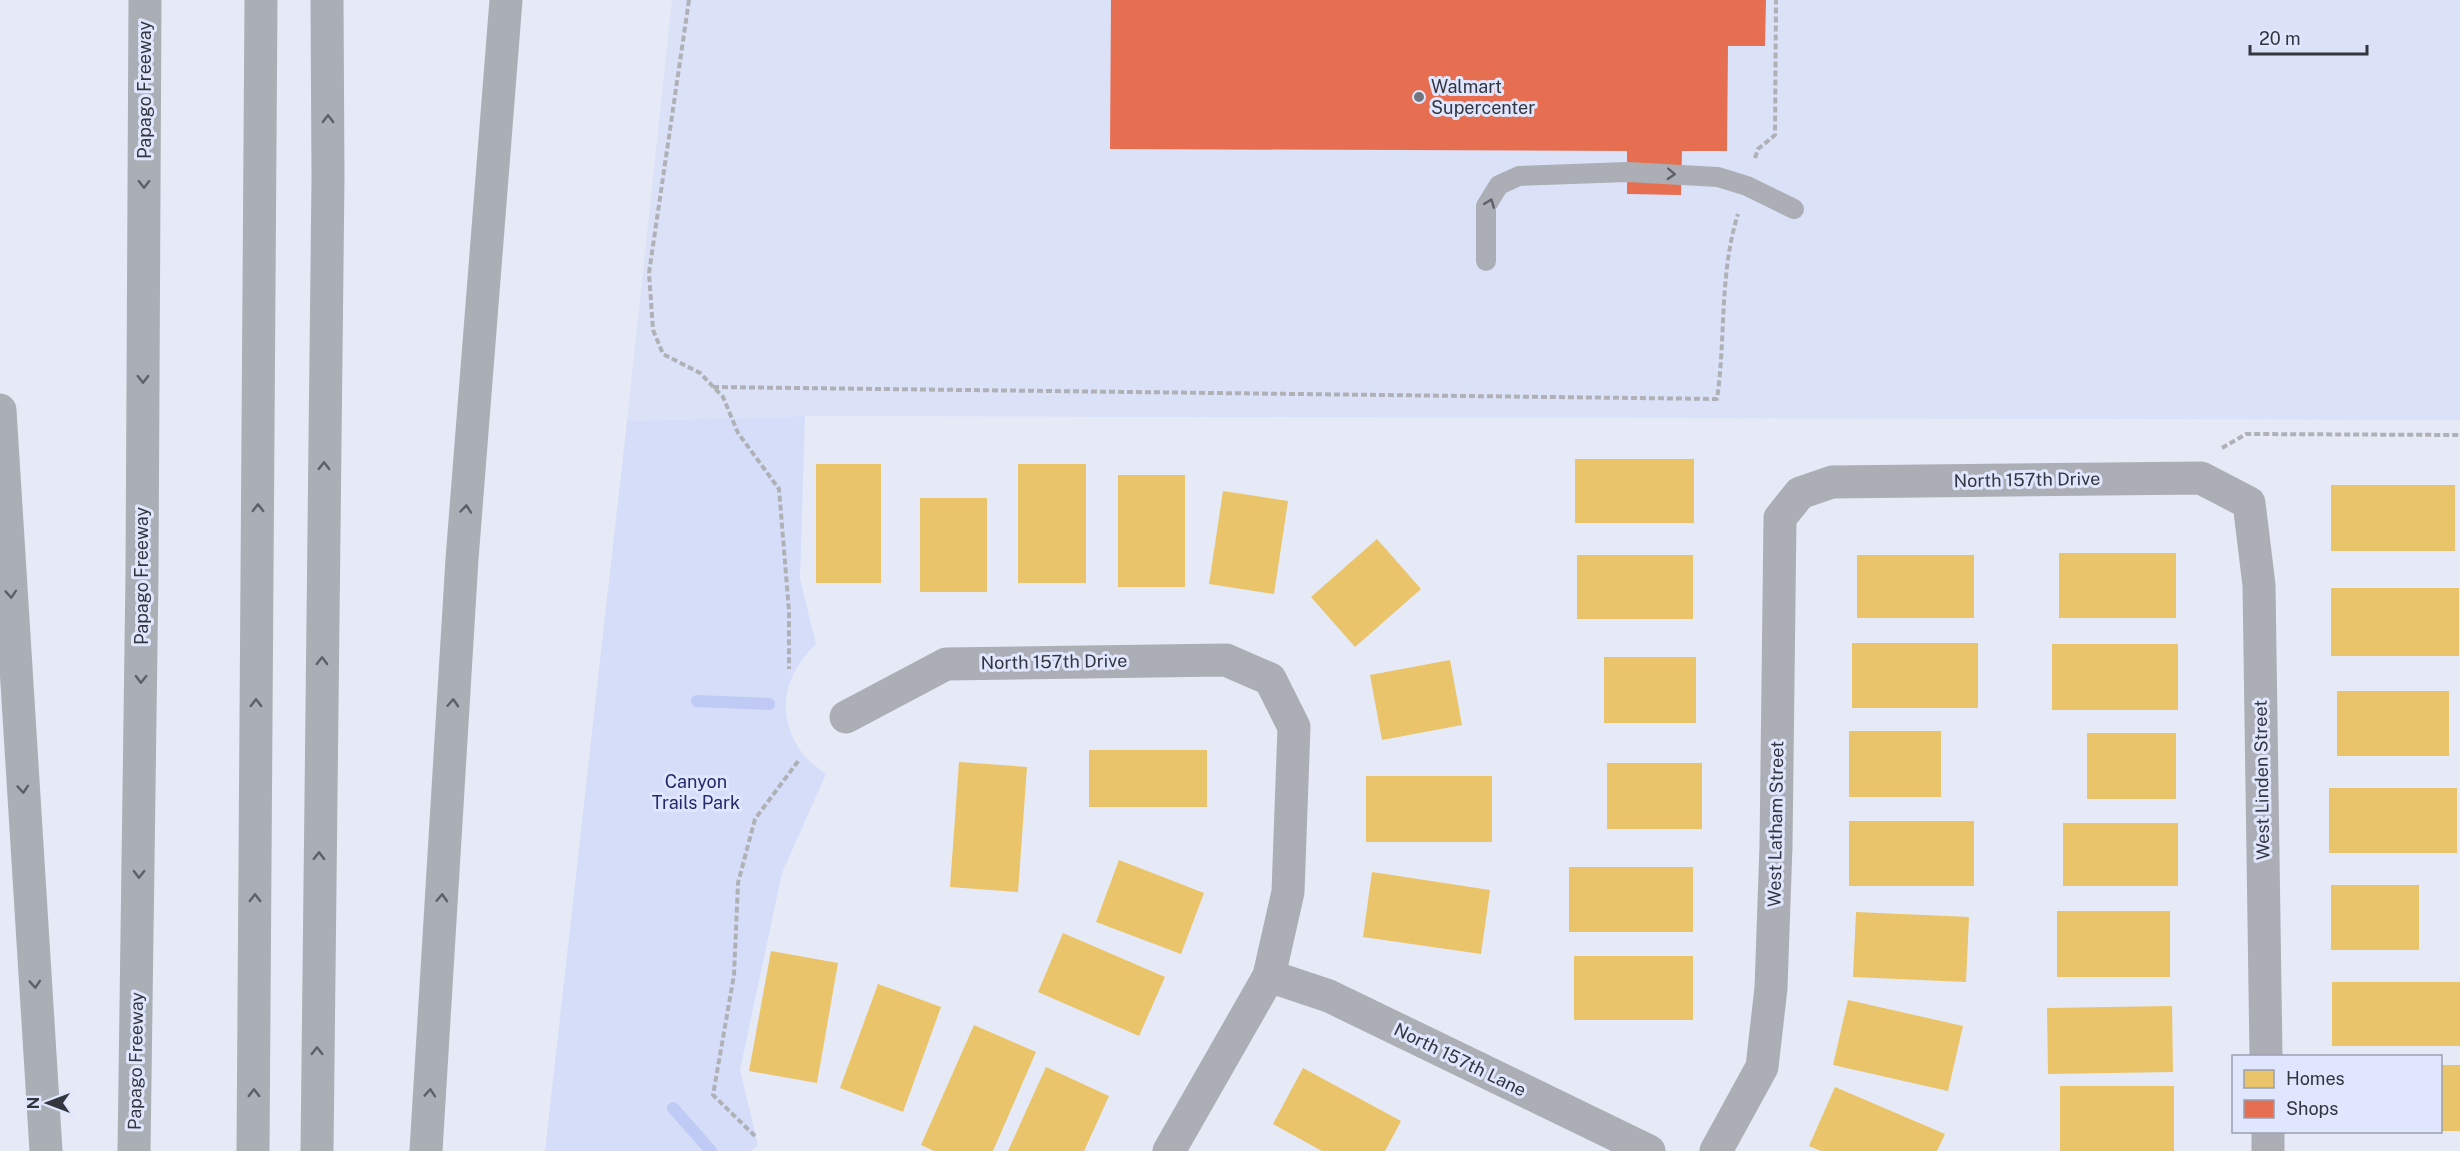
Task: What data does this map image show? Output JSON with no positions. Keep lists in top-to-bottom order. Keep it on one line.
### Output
{"streets":{"highway":["Papago Freeway"],"street":["North 157th Drive","West Linden Street","West Latham Street","North 157th Lane"]},"crossings":[["North 157th Drive","West Linden Street"],["North 157th Drive","West Latham Street"],["North 157th Drive","North 157th Lane"]],"parks":["Canyon Trails Park"],"places":["Walmart Supercenter"],"legend":["Homes","Shops"],"scale_bar":"20 m","north":"left"}
